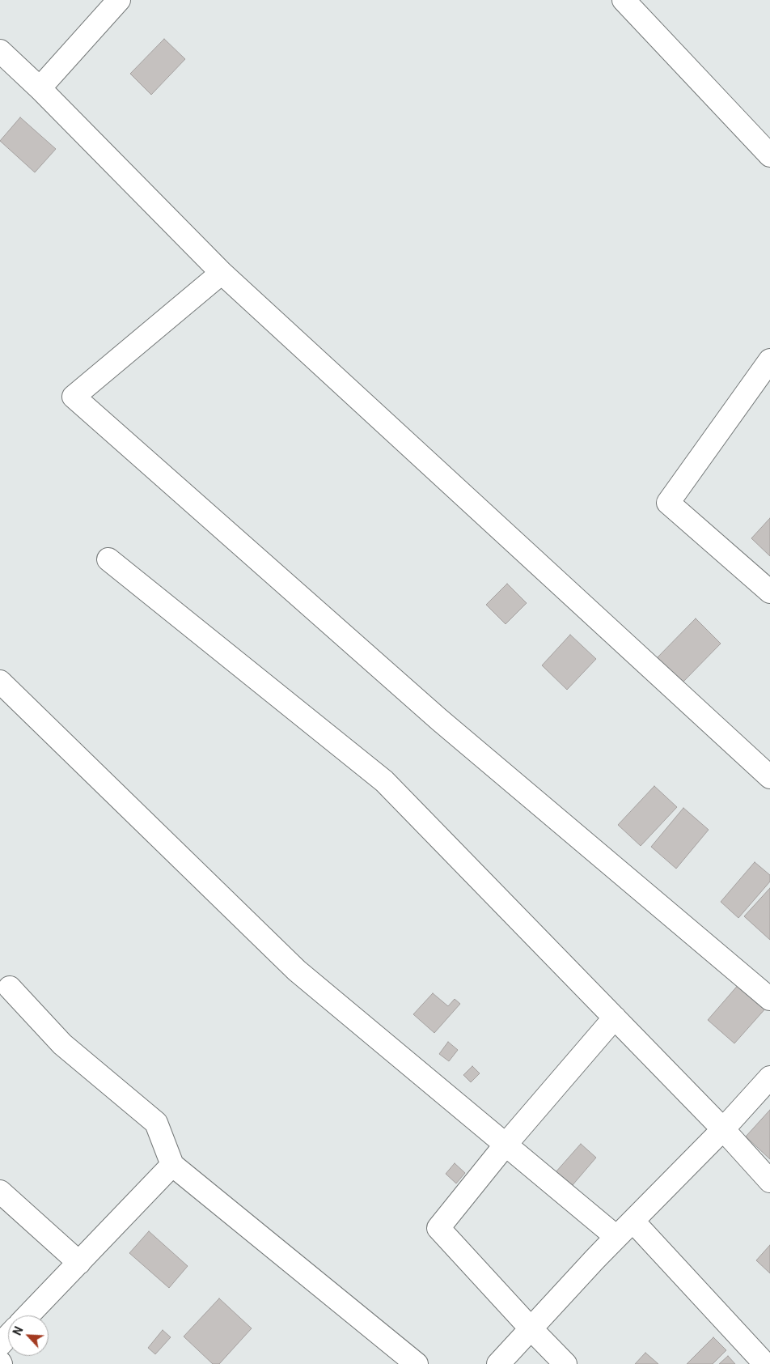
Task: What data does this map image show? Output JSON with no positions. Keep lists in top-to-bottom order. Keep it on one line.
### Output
{"north":"top left"}
